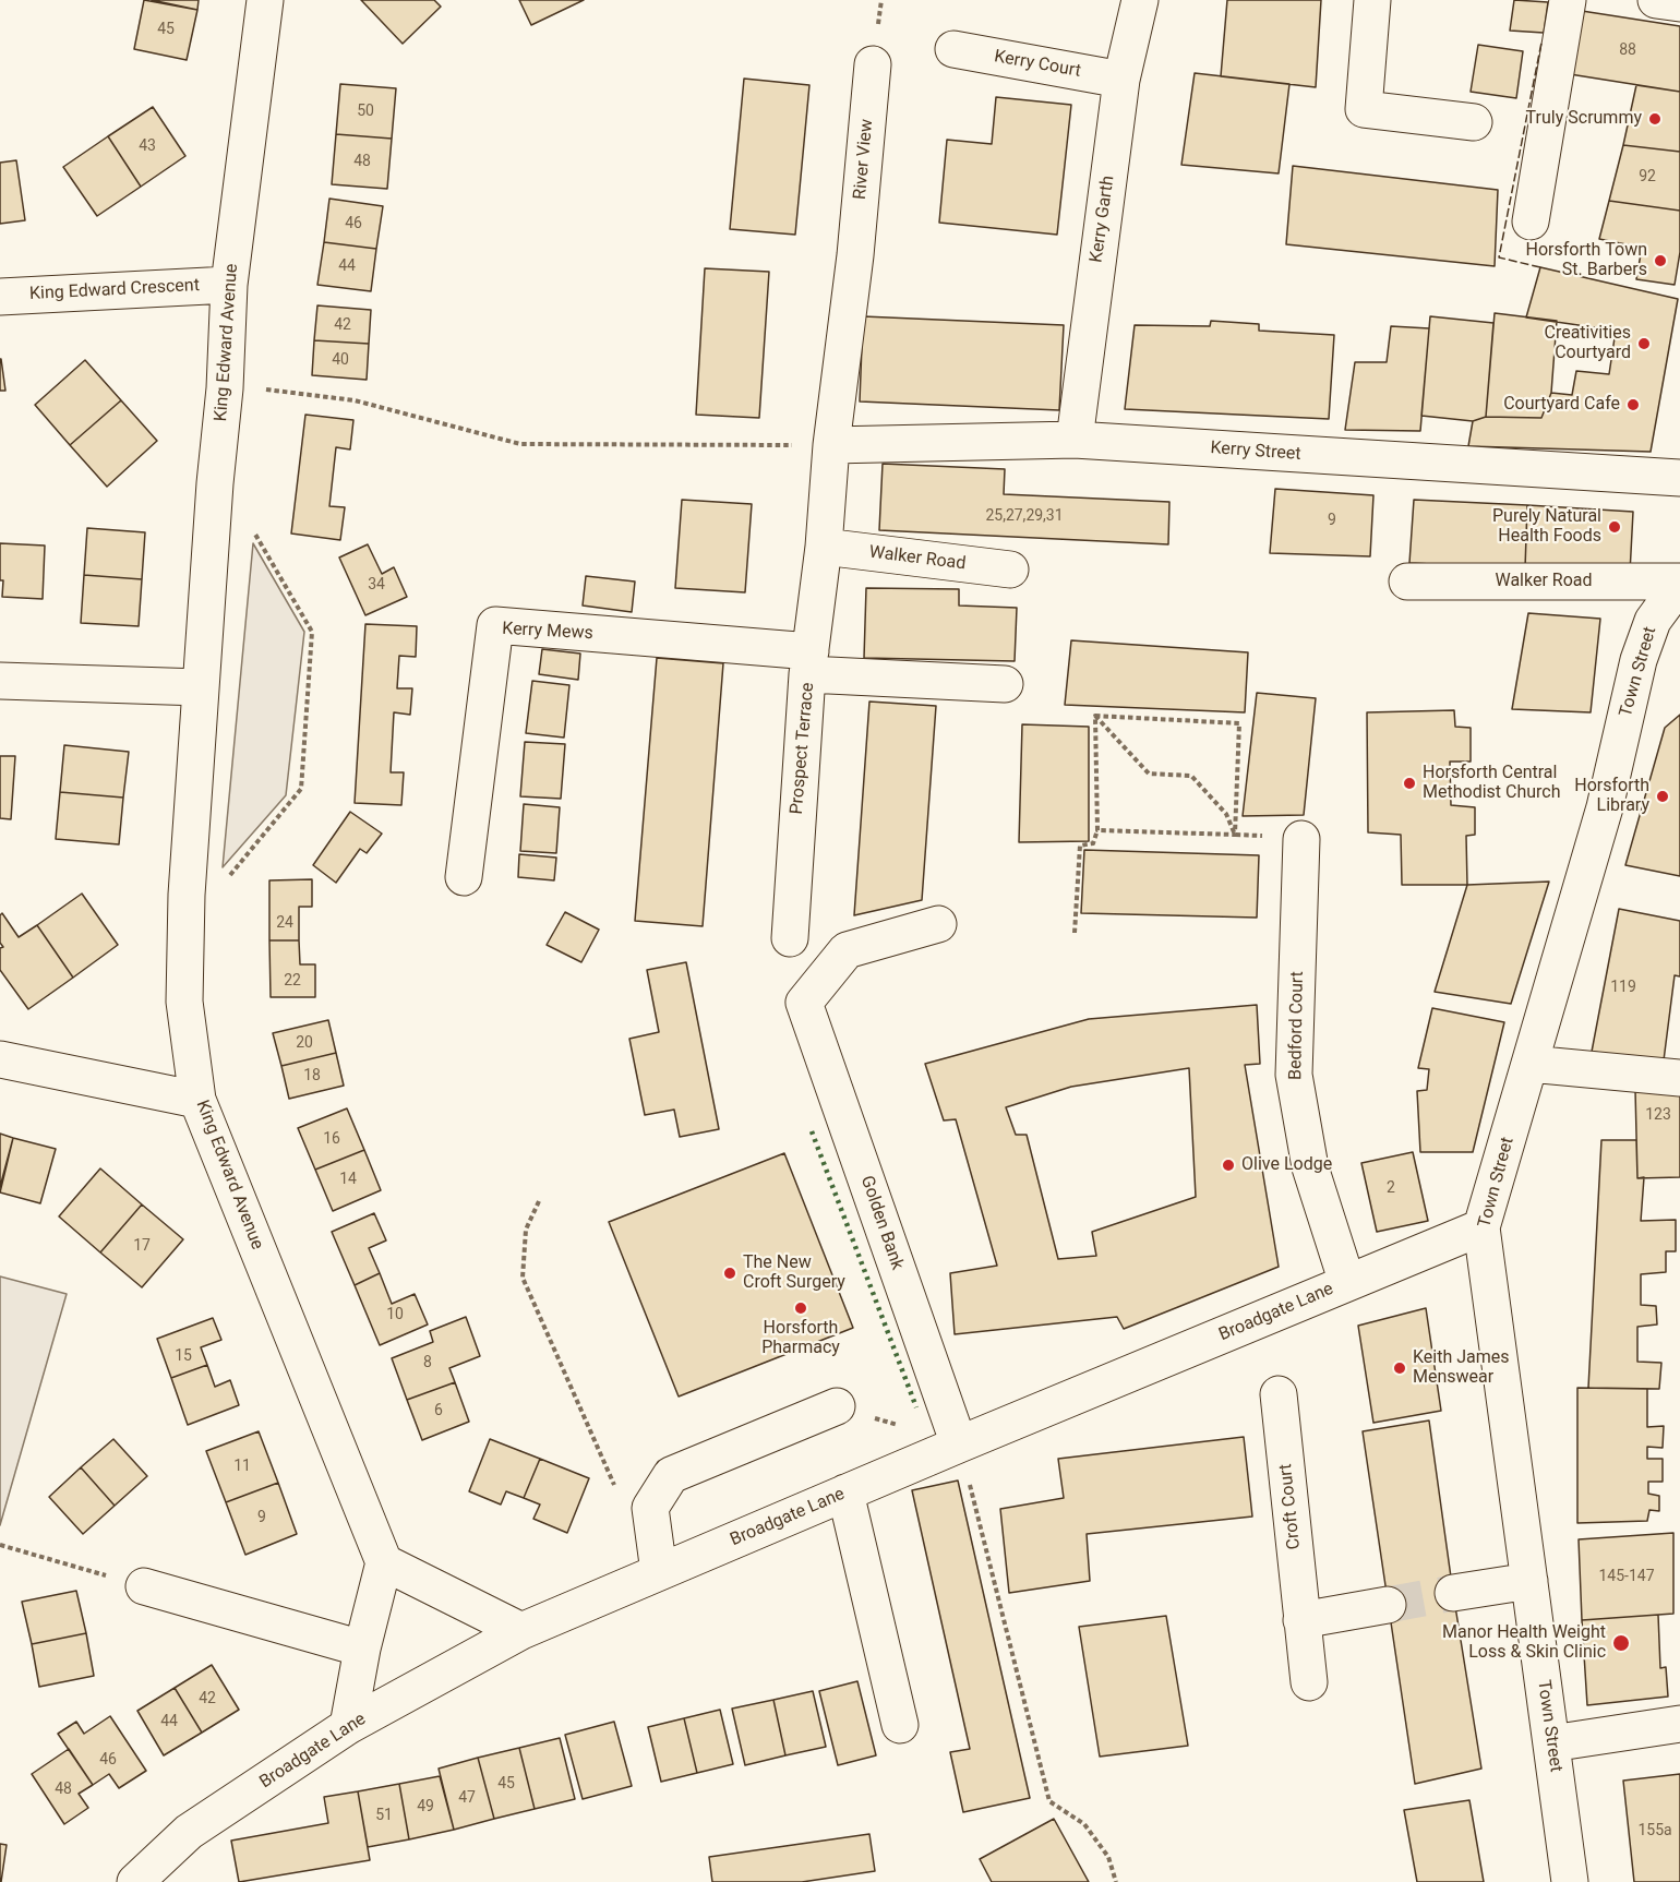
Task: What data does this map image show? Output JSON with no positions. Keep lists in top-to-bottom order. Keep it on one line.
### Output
{"streets":{"street":["Kerry Court","River View","Kerry Garth","King Edward Crescent","King Edward Avenue","Kerry Street","Walker Road","Kerry Mews","Town Street","Prospect Terrace","Bedford Court","Golden Bank","Broadgate Lane","Croft Court"]},"crossings":[["Kerry Court","Kerry Garth"],["River View","Kerry Street"],["Kerry Garth","Kerry Street"],["King Edward Crescent","King Edward Avenue"],["Walker Road","Town Street"],["Kerry Mews","Prospect Terrace"],["Town Street","Broadgate Lane"],["Bedford Court","Broadgate Lane"],["Golden Bank","Broadgate Lane"]],"places":["Truly Scrummy","Horsforth Town St. Barbers","Creativities Courtyard","Courtyard Cafe","Purely Natural Health Foods","Horsforth Central Methodist Church","Horsforth Library","Olive Lodge","The New Croft Surgery","Horsforth Pharmacy","Keith James Menswear","Manor Health Weight Loss & Skin Clinic"],"house_numbers":["45","88","50","43","48","92","46","44","42","40","25,27,29,31","9","34","24","22","119","20","18","123","16","14","2","17","10","15","8","6","11","9","145-147","42","44","46","45","48","47","49","51","155a"]}
